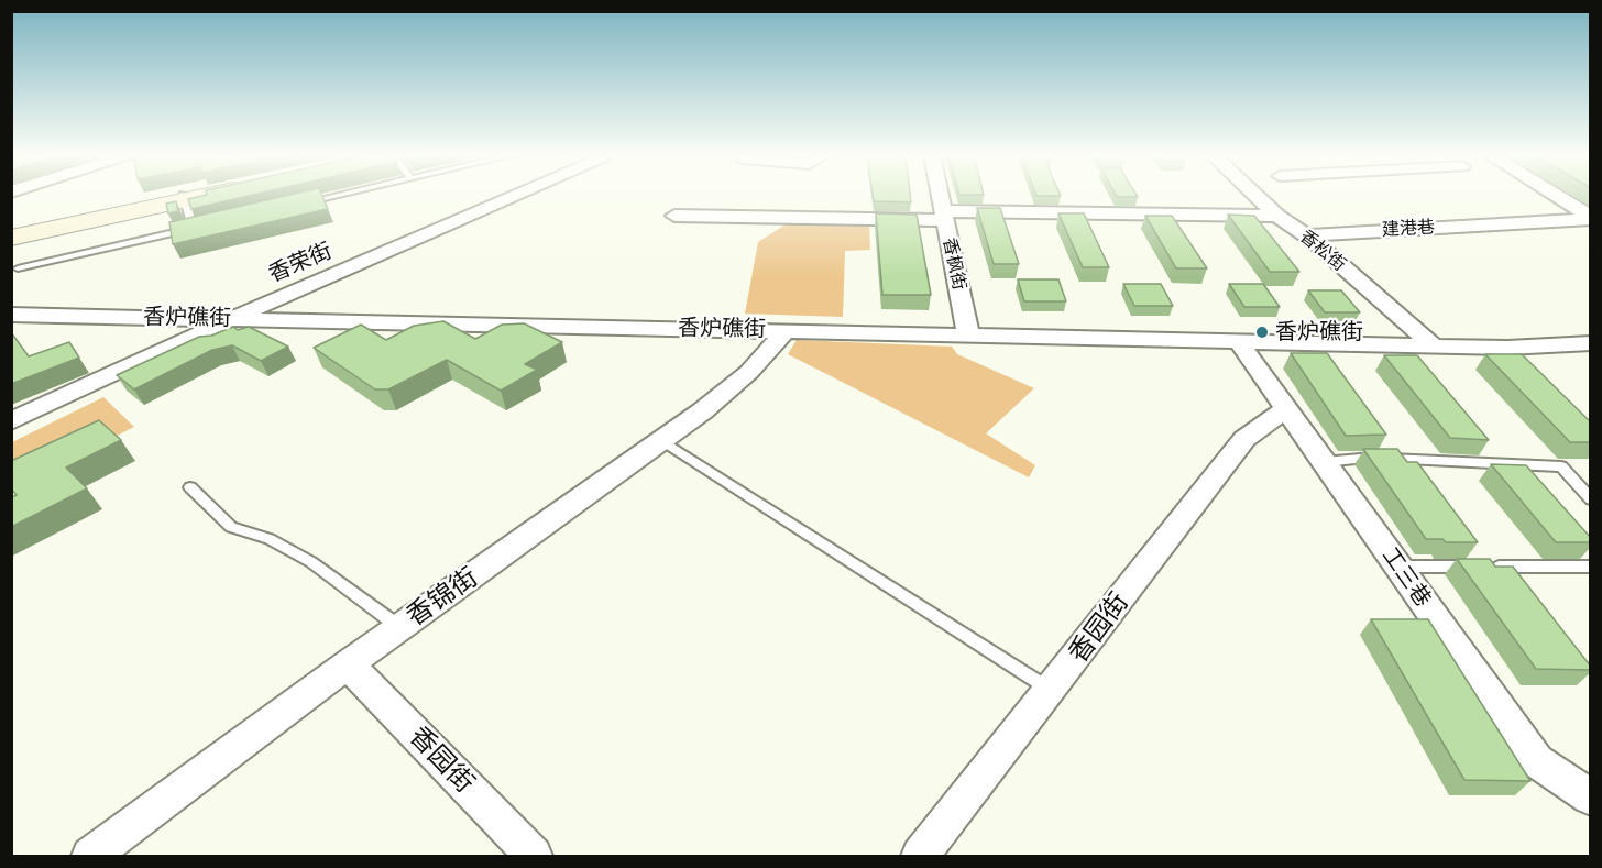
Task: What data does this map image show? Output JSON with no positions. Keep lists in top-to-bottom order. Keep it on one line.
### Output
{"streets":{"street":["建港巷","香松街","香荣街","香枫街","香炉礁街","工三巷","香锦街","香园街"]},"crossings":[["建港巷","香松街"],["香松街","香炉礁街"],["香荣街","香炉礁街"],["香枫街","香炉礁街"],["香炉礁街","工三巷"],["香炉礁街","香锦街"],["工三巷","香园街"],["香锦街","香园街"]],"places":["香炉礁街"]}
